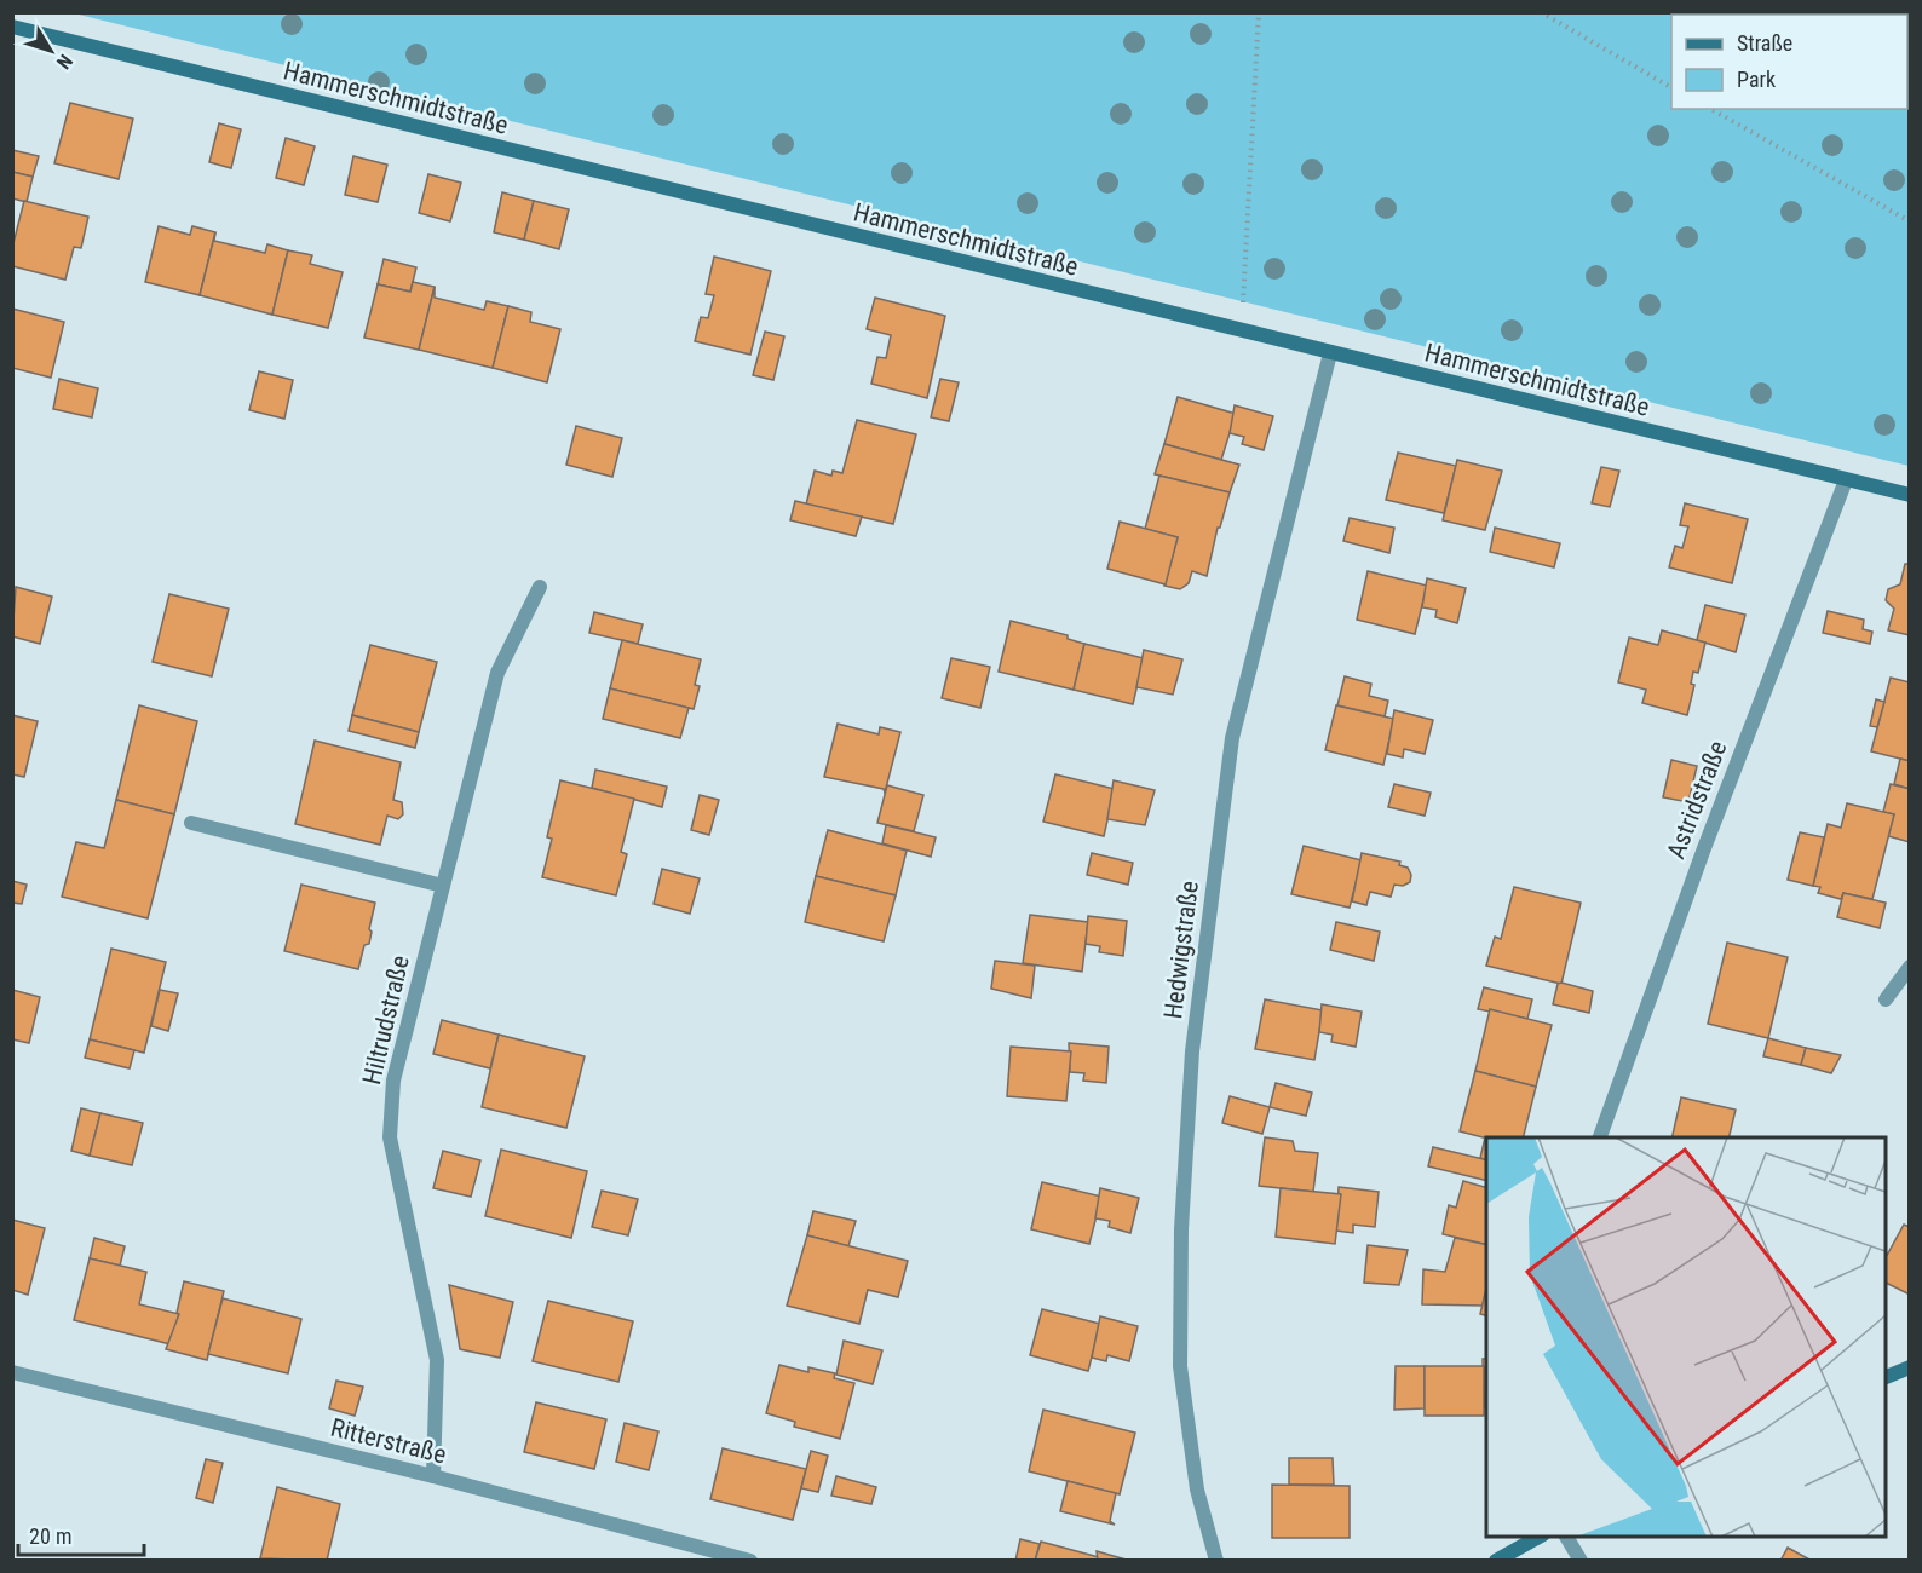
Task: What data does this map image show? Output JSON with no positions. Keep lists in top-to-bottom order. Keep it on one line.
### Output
{"streets":{"street":["Hammerschmidtstraße","Astridstraße","Hedwigstraße","Hiltrudstraße","Ritterstraße"]},"crossings":[["Hammerschmidtstraße","Astridstraße"],["Hammerschmidtstraße","Hedwigstraße"],["Hiltrudstraße","Ritterstraße"]],"legend":["Straße","Park"],"scale_bar":"20 m","north":"bottom right"}
